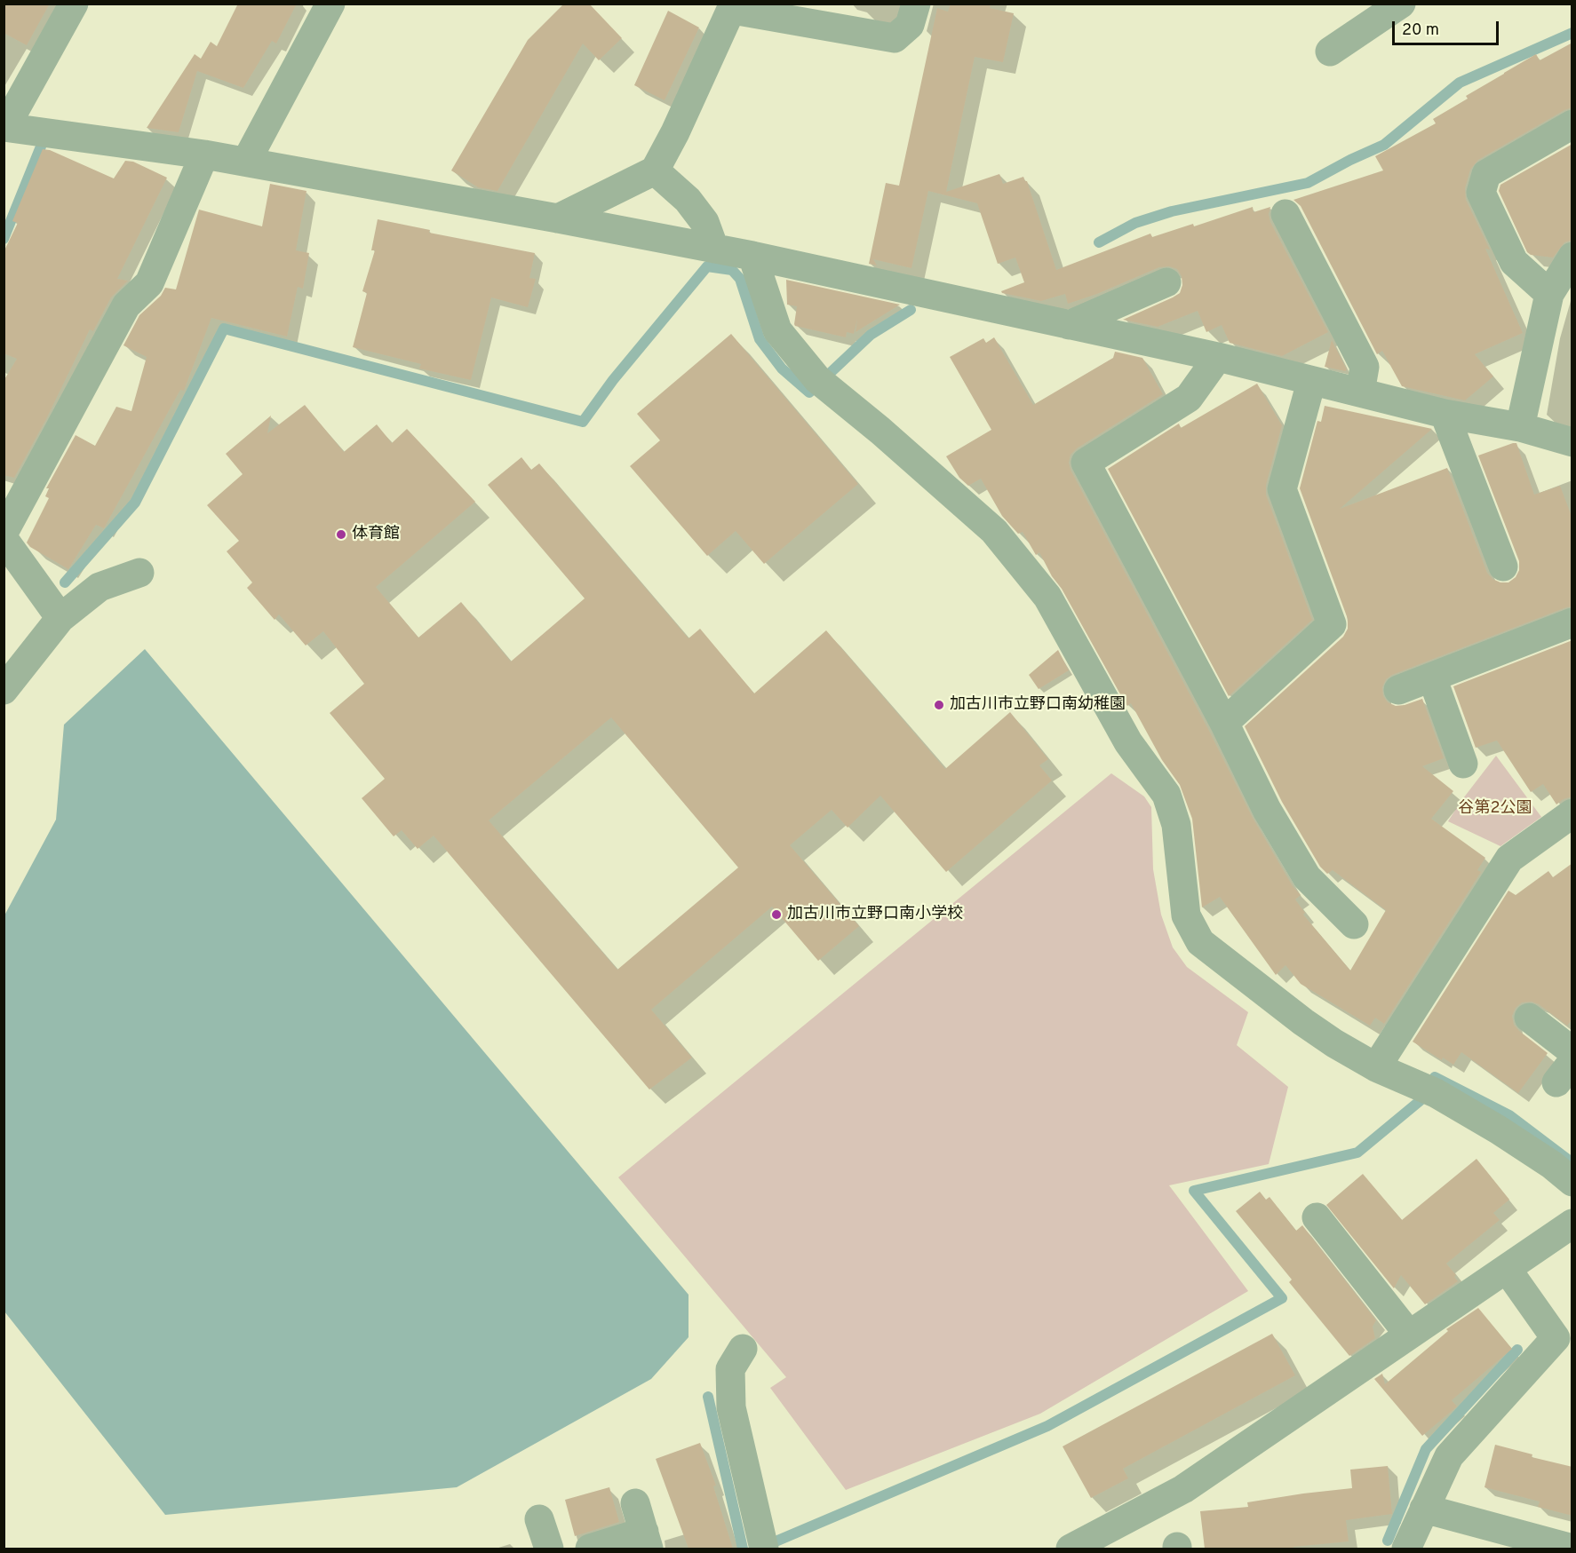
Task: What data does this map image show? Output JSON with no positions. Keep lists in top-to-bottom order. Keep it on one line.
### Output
{"parks":["谷第2公園"],"places":["体育館","加古川市立野口南幼稚園","加古川市立野口南小学校"],"scale_bar":"20 m"}
